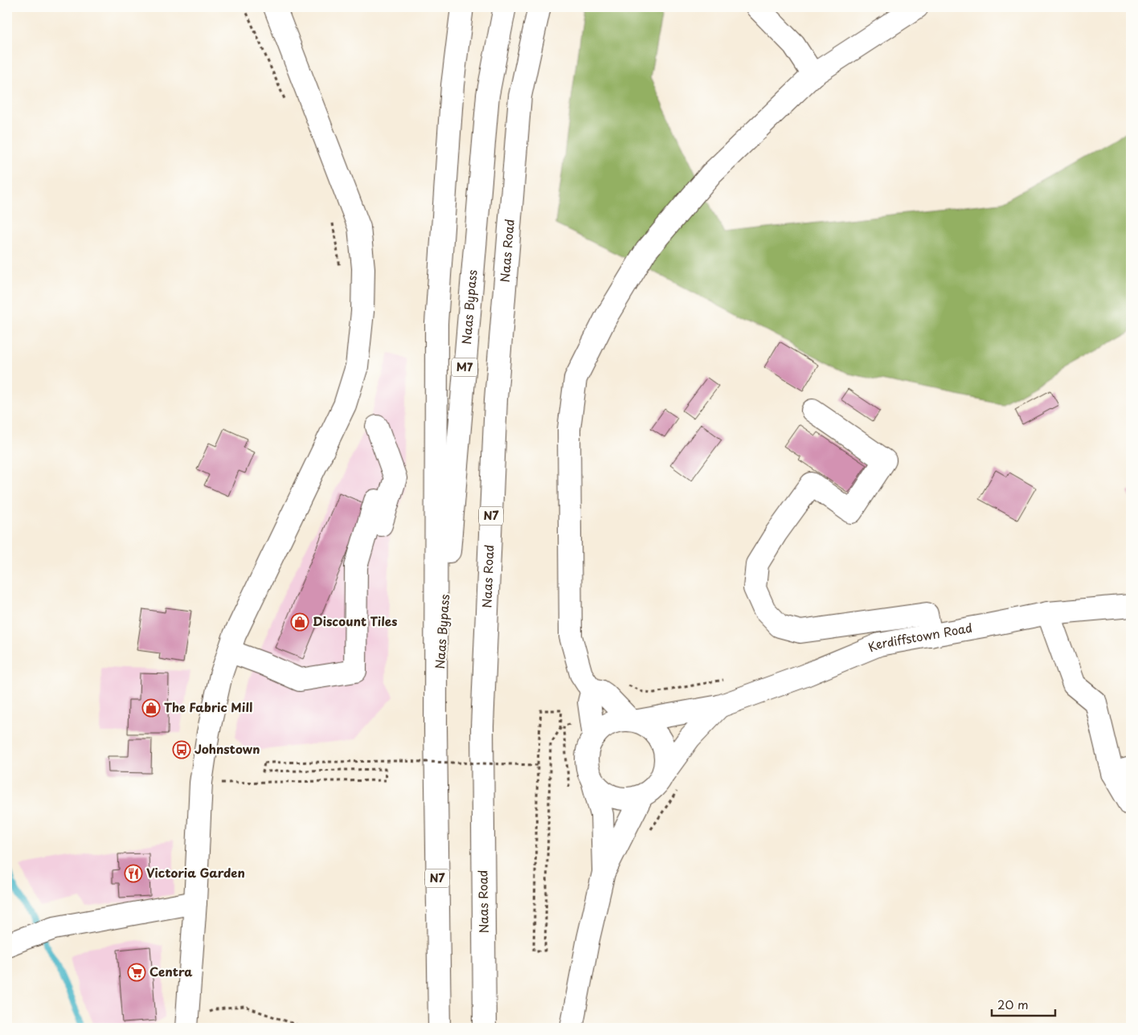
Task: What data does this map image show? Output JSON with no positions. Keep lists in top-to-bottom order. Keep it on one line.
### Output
{"streets":{"main road":["Naas Road","Naas Bypass","M7","N7","Kerdiffstown Road"]},"crossings":[["Naas Bypass","N7"]],"places":{"shop":["Discount Tiles","The Fabric Mill"],"bus stop":["Johnstown"],"restaurant":["Victoria Garden"],"supermarket":["Centra"]},"scale_bar":"20 m"}
